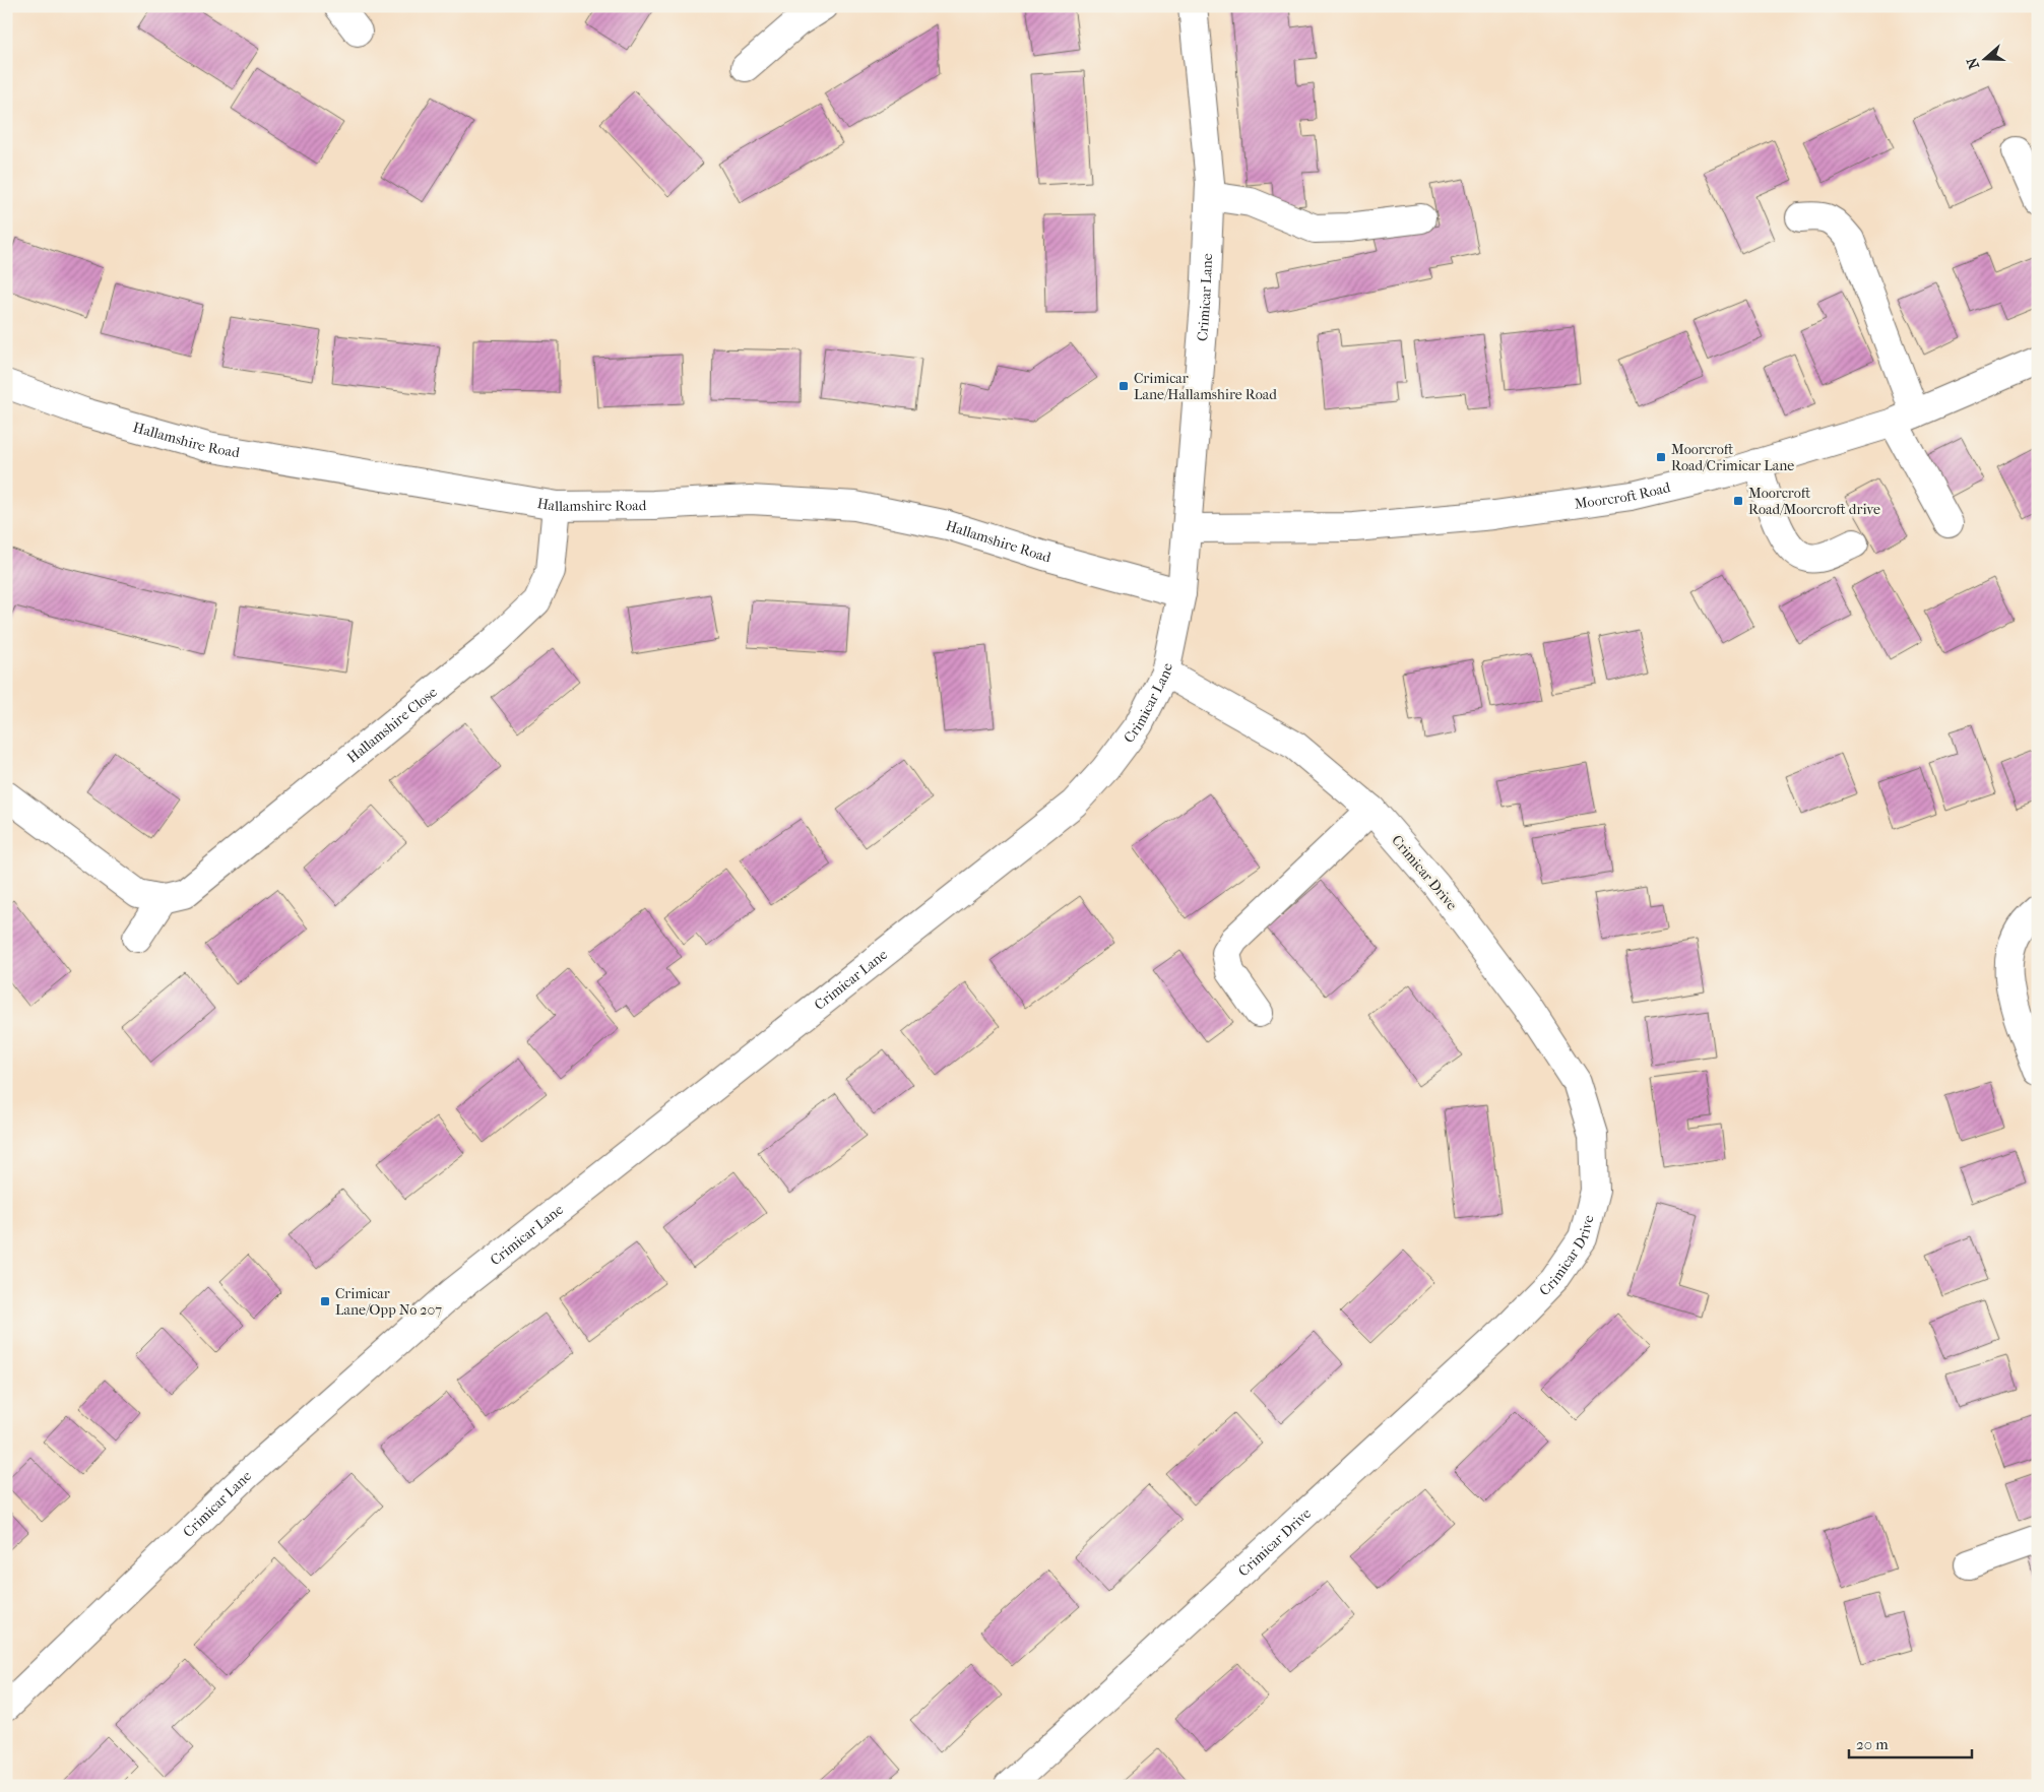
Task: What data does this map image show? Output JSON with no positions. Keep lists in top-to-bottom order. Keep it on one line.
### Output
{"streets":{"street":["Crimicar Lane","Hallamshire Road","Moorcroft Road","Hallamshire Close","Crimicar Drive"]},"crossings":[["Crimicar Lane","Hallamshire Road"],["Crimicar Lane","Moorcroft Road"],["Crimicar Lane","Crimicar Drive"],["Hallamshire Road","Hallamshire Close"]],"places":{"transit":["Crimicar Lane/Hallamshire Road","Moorcroft Road/Crimicar Lane","Moorcroft Road/Moorcroft drive","Crimicar Lane/Opp No 207"]},"scale_bar":"20 m","north":"left"}
